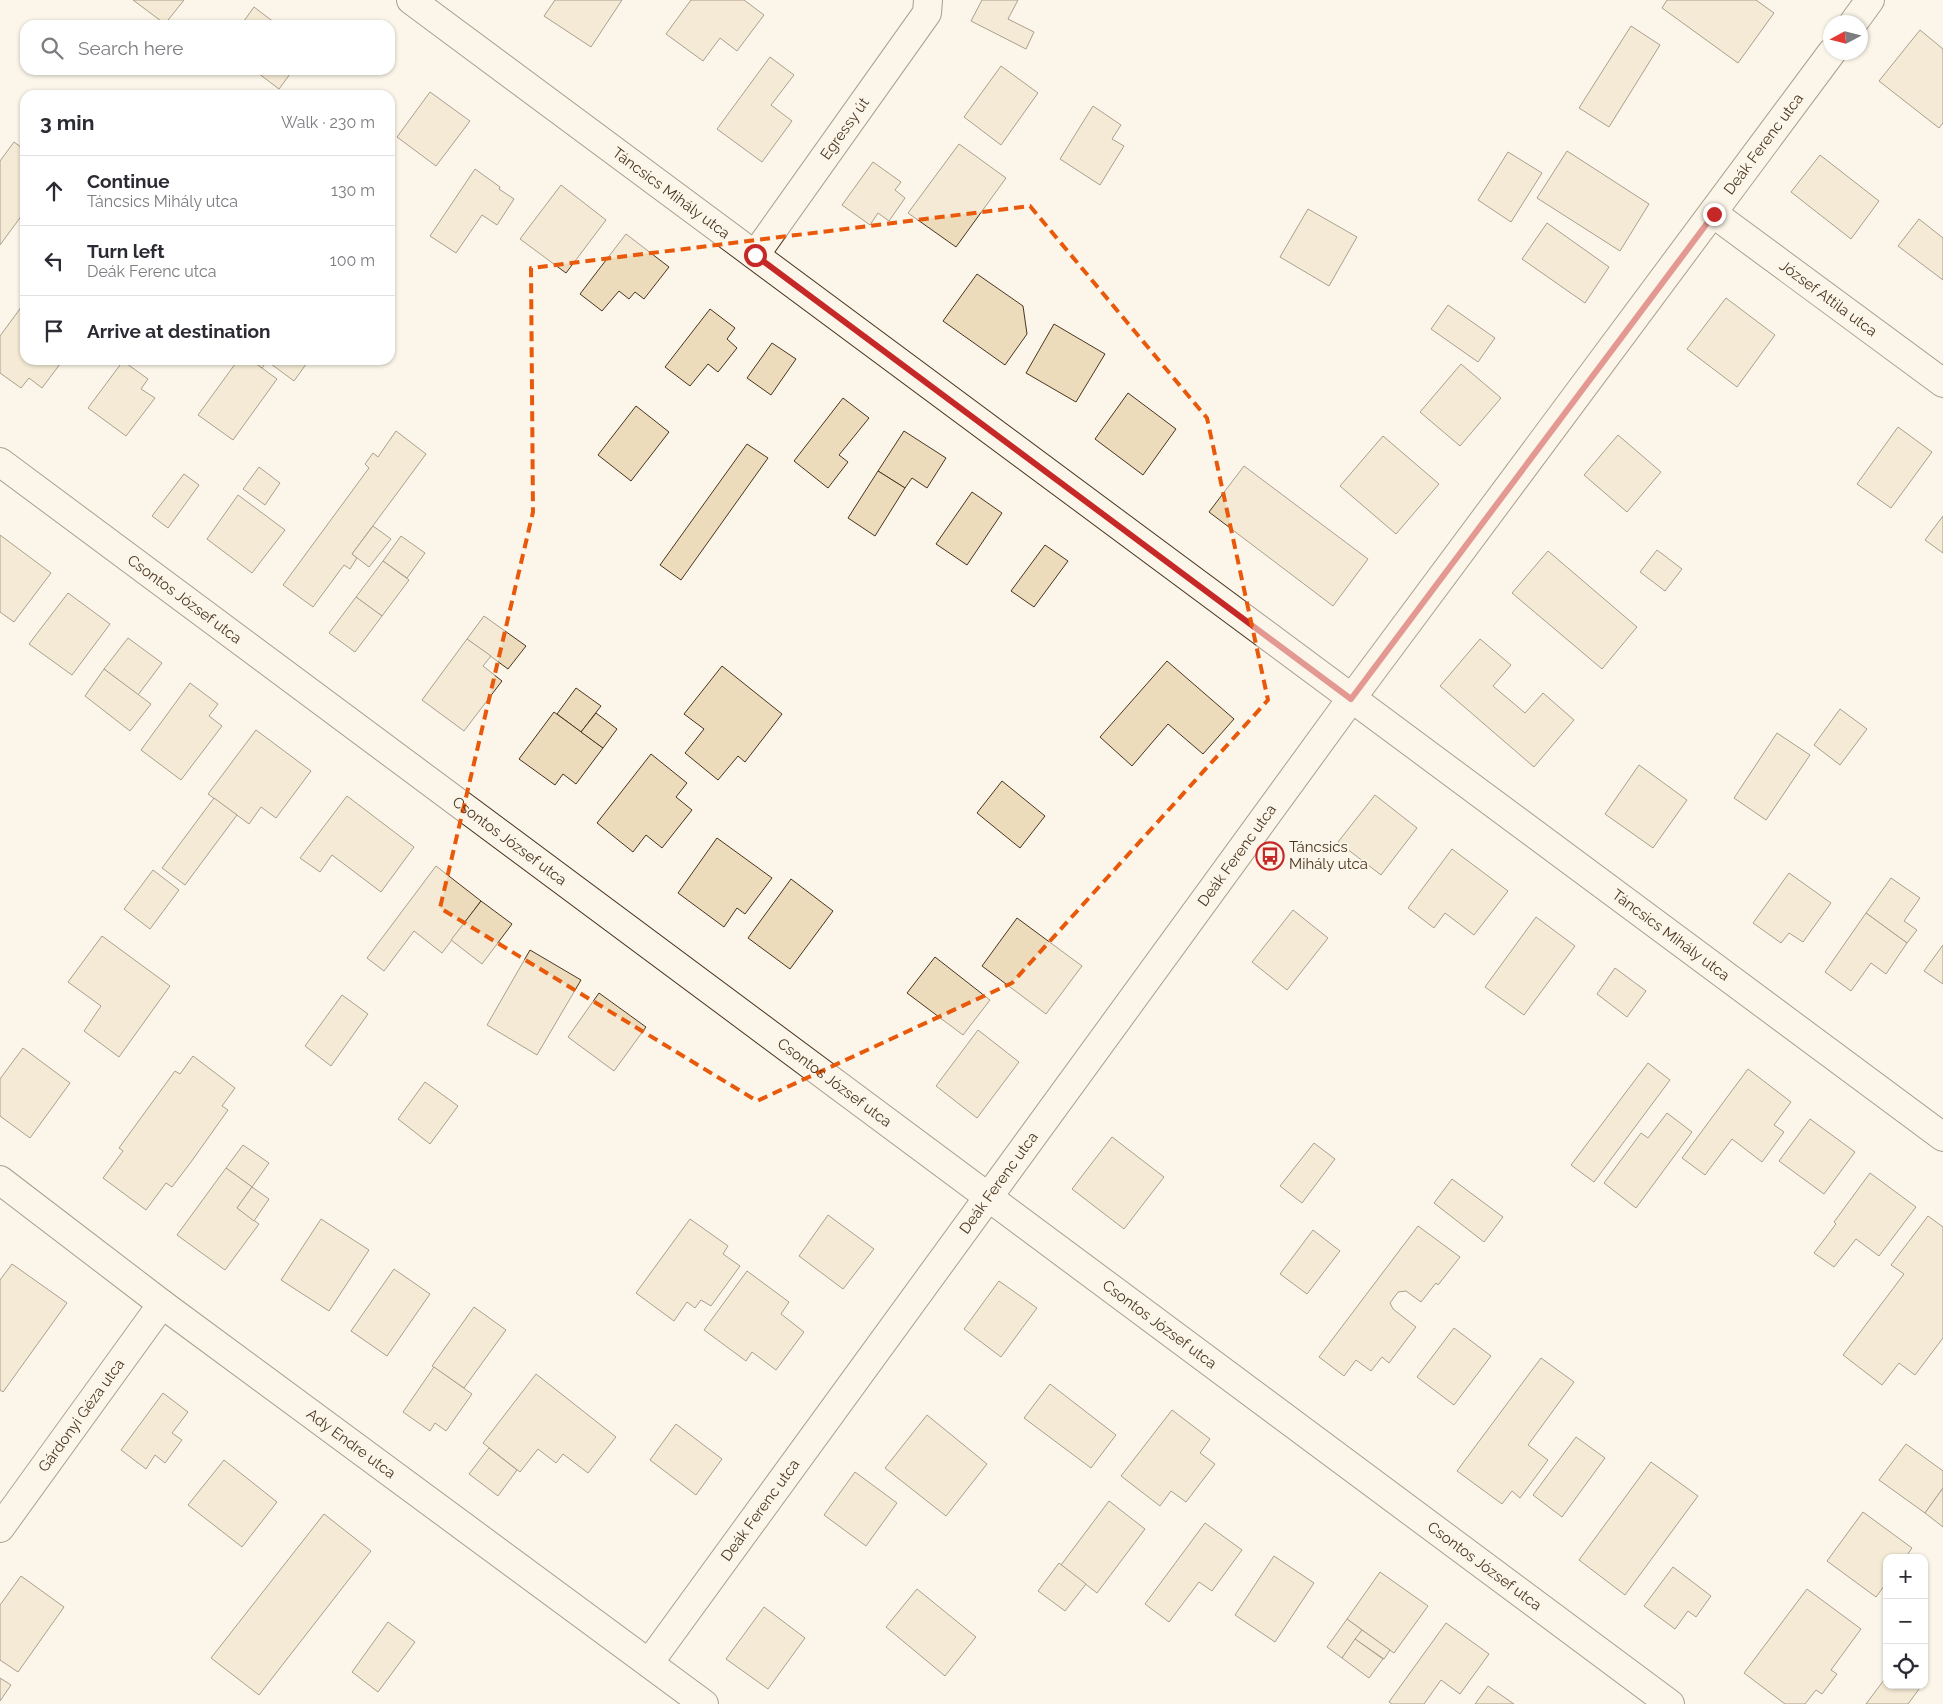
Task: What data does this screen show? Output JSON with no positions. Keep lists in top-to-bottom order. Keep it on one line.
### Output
{"streets":{"street":["Egressy út","Deák Ferenc utca","Táncsics Mihály utca","József Attila utca","Csontos József utca","Gárdonyi Géza utca","Ady Endre utca"]},"crossings":[["Egressy út","Táncsics Mihály utca"],["Deák Ferenc utca","Táncsics Mihály utca"],["Deák Ferenc utca","József Attila utca"],["Deák Ferenc utca","Csontos József utca"],["Deák Ferenc utca","Ady Endre utca"],["Gárdonyi Géza utca","Ady Endre utca"]],"places":{"bus stop":["Táncsics Mihály utca"]},"north":"left","page":{"search":"Search here","heading":["3 min","Walk · 230 m"],"list":[["Continue","Táncsics Mihály utca","130 m"],["Turn left","Deák Ferenc utca","100 m"],"Arrive at destination"],"map_buttons":["+","−"]}}
